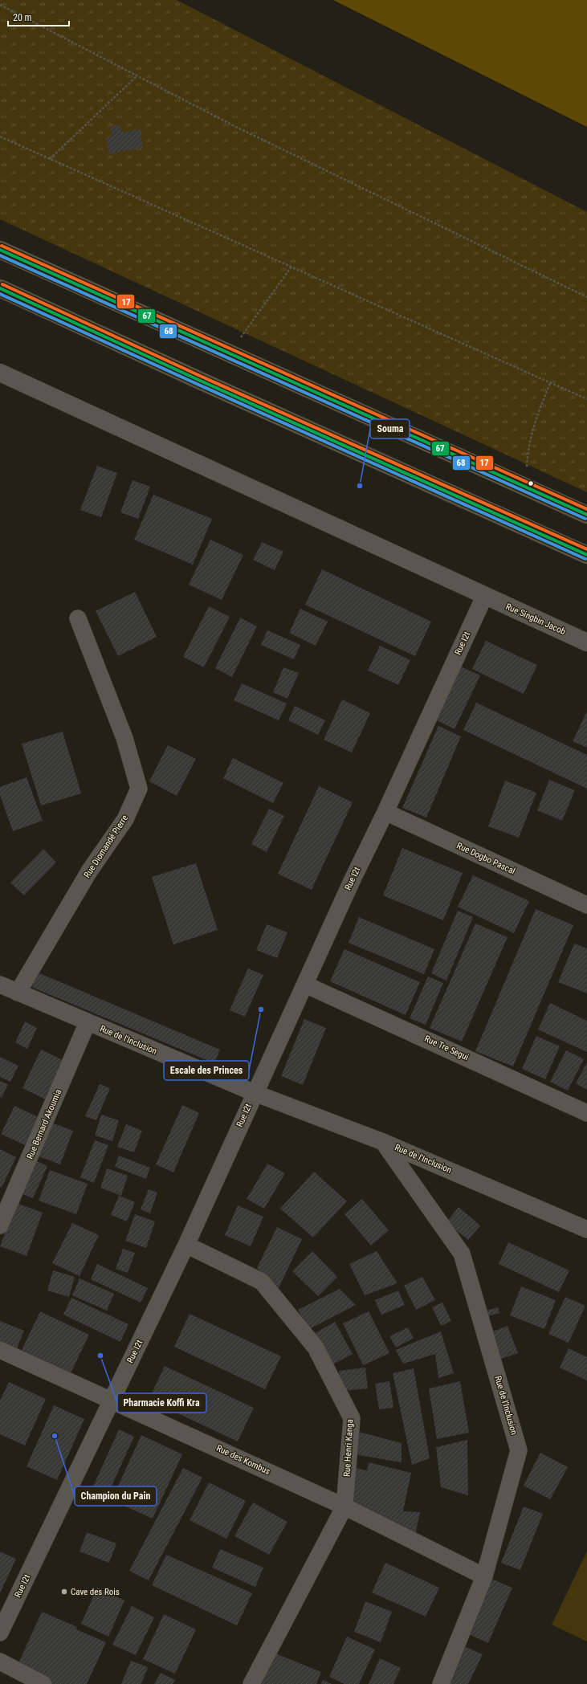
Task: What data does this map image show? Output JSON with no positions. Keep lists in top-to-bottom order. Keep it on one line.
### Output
{"streets":{"street":["Rue Singbin Jacob","Rue I2t","Rue Diomandé Pierre","Rue Dogbo Pascal","Rue de l'Inclusion","Rue Tre Segui","Rue Bernard Akoumia","Rue Henri Kanga","Rue des Kombus"]},"crossings":[["Rue Singbin Jacob","Rue I2t"],["Rue I2t","Rue Dogbo Pascal"],["Rue I2t","Rue de l'Inclusion"],["Rue I2t","Rue Tre Segui"],["Rue I2t","Rue Henri Kanga"],["Rue I2t","Rue des Kombus"],["Rue Diomandé Pierre","Rue de l'Inclusion"],["Rue de l'Inclusion","Rue Bernard Akoumia"],["Rue de l'Inclusion","Rue des Kombus"],["Rue Henri Kanga","Rue des Kombus"]],"places":["Souma","Escale des Princes","Pharmacie Koffi Kra","Champion du Pain","Cave des Rois"],"lines":["transit line 17","transit line 67","transit line 68"],"scale_bar":"20 m"}
